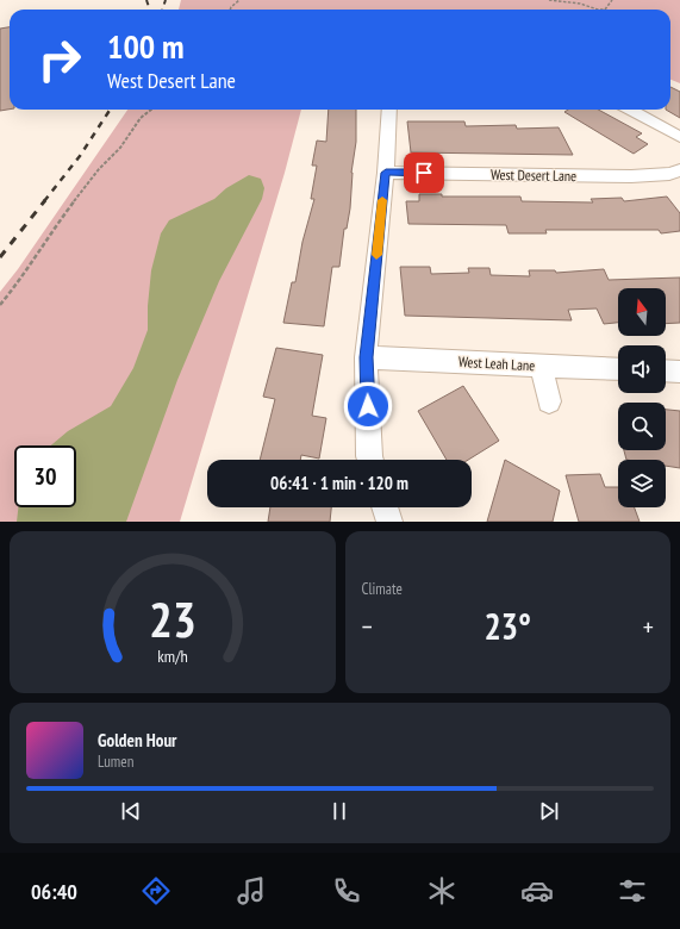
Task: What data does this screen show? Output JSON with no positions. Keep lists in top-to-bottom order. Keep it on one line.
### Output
{"streets":{"street":["West Desert Lane","West Leah Lane"]},"north":"top","page":{"turn":["100 m","West Desert Lane"],"limit":"30","trip":"06:41 · 1 min · 120 m","tile":"Climate","heat":["−","23°","+"],"song":["Golden Hour","Lumen"],"tabs":"06:40","gauge":["23","km/h"]}}
